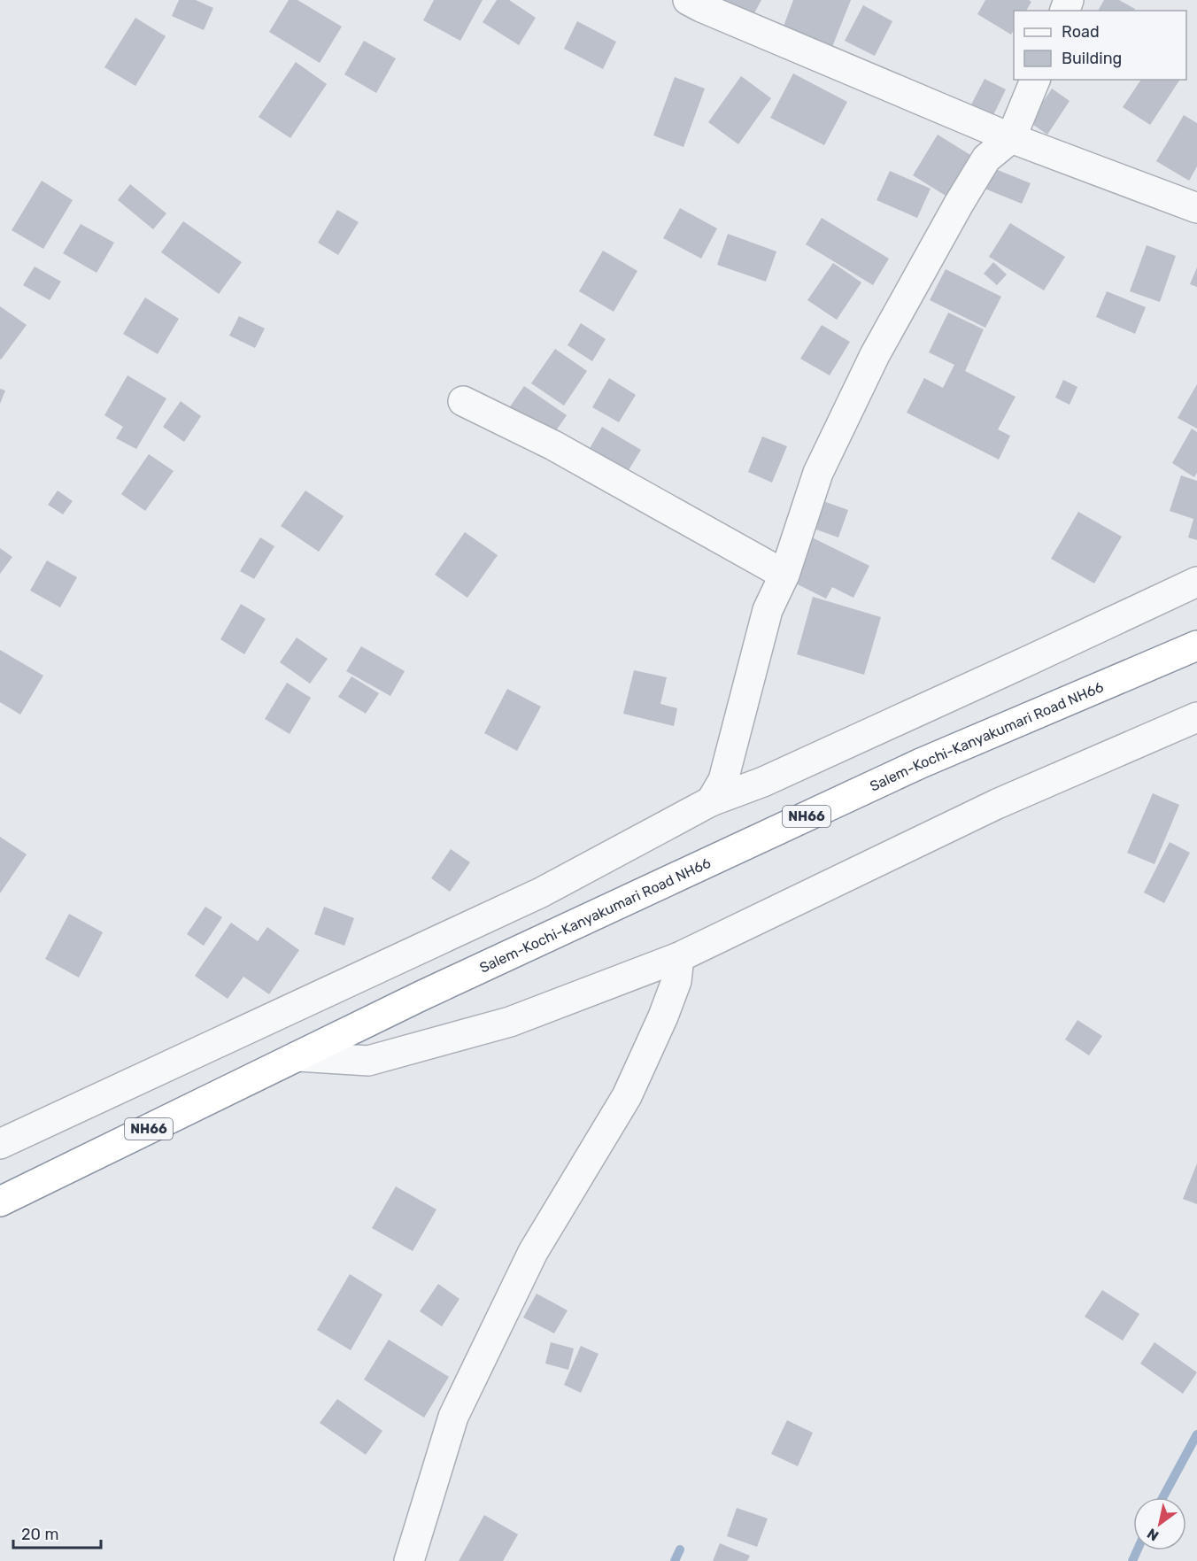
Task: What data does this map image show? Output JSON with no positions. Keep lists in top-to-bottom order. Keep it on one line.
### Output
{"streets":{"highway":["Salem-Kochi-Kanyakumari Road NH66","NH66"]},"legend":["Road","Building"],"scale_bar":"20 m","north":"bottom left"}
